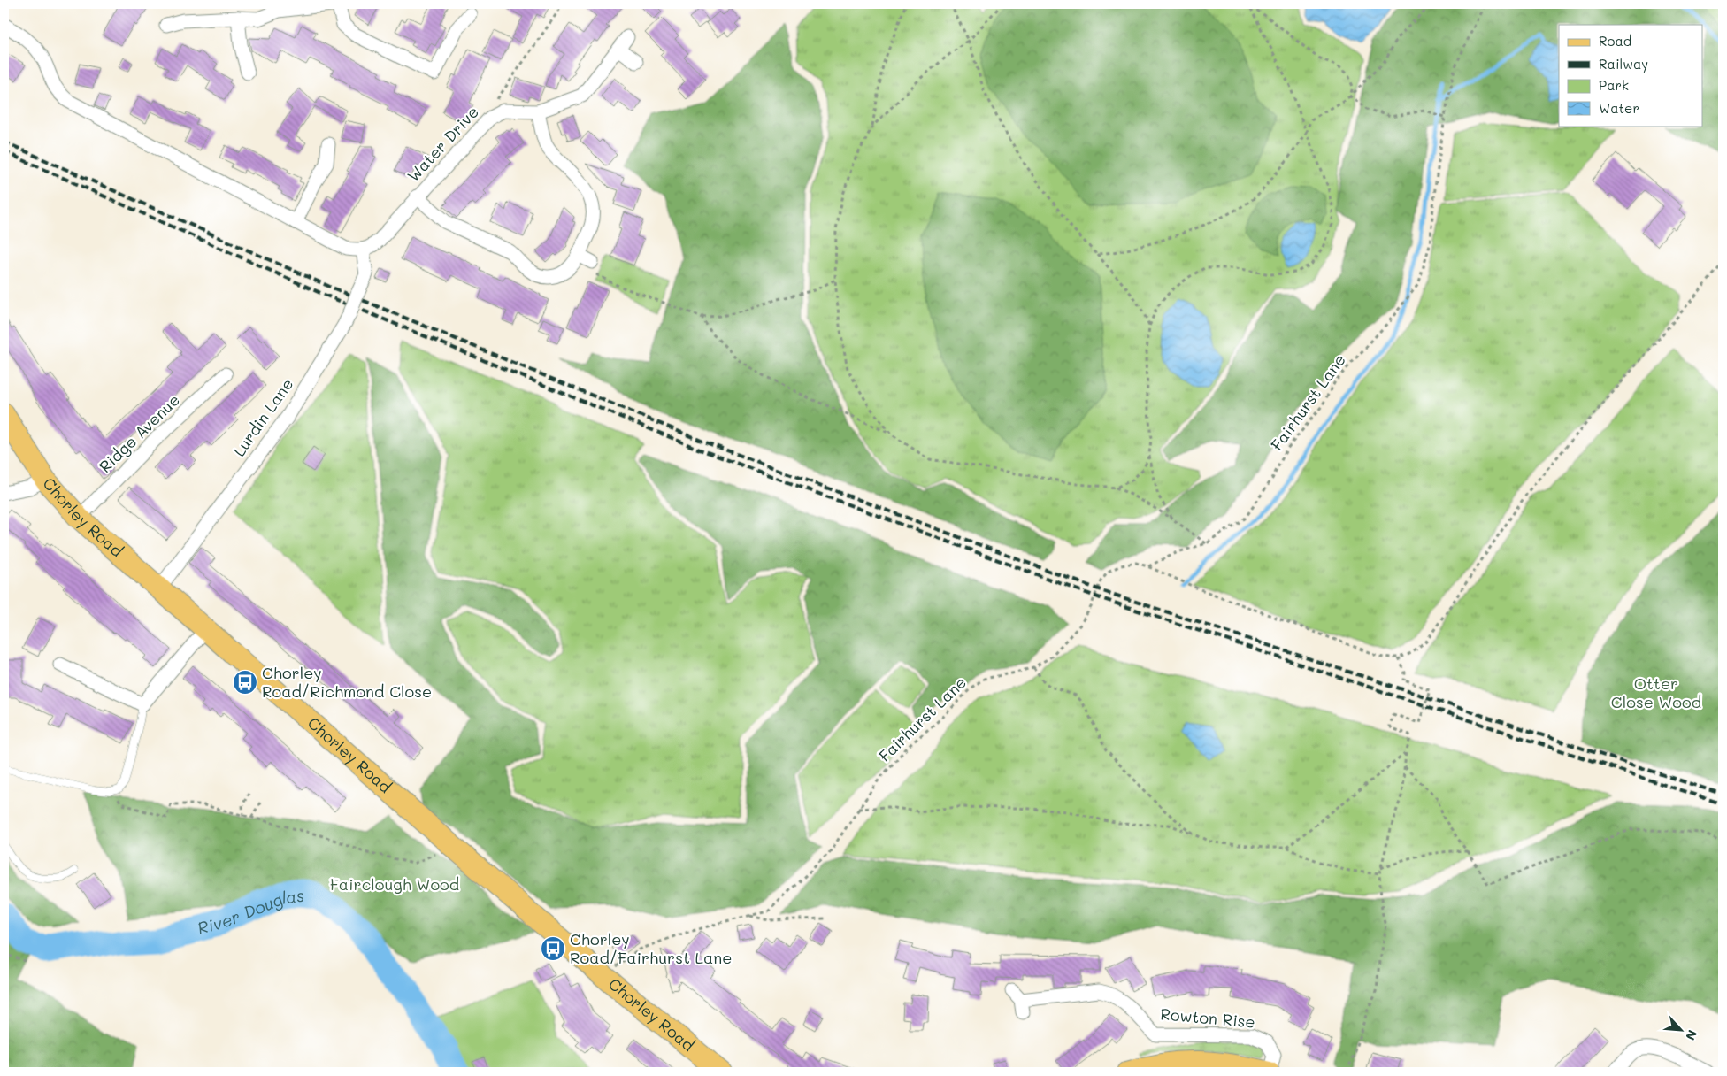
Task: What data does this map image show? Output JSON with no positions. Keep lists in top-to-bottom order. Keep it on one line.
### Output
{"streets":{"main road":["Chorley Road"],"street":["Water Drive","Lurdin Lane","Ridge Avenue","Rowton Rise"],"path":["Fairhurst Lane"]},"crossings":[["Water Drive","Lurdin Lane"],["Fairhurst Lane","Chorley Road"],["Lurdin Lane","Chorley Road"],["Ridge Avenue","Chorley Road"]],"water":["River Douglas"],"parks":["Otter Close Wood","Fairclough Wood"],"places":{"bus stop":["Chorley Road/Richmond Close","Chorley Road/Fairhurst Lane"]},"legend":["Road","Railway","Park","Water"],"north":"bottom right"}
